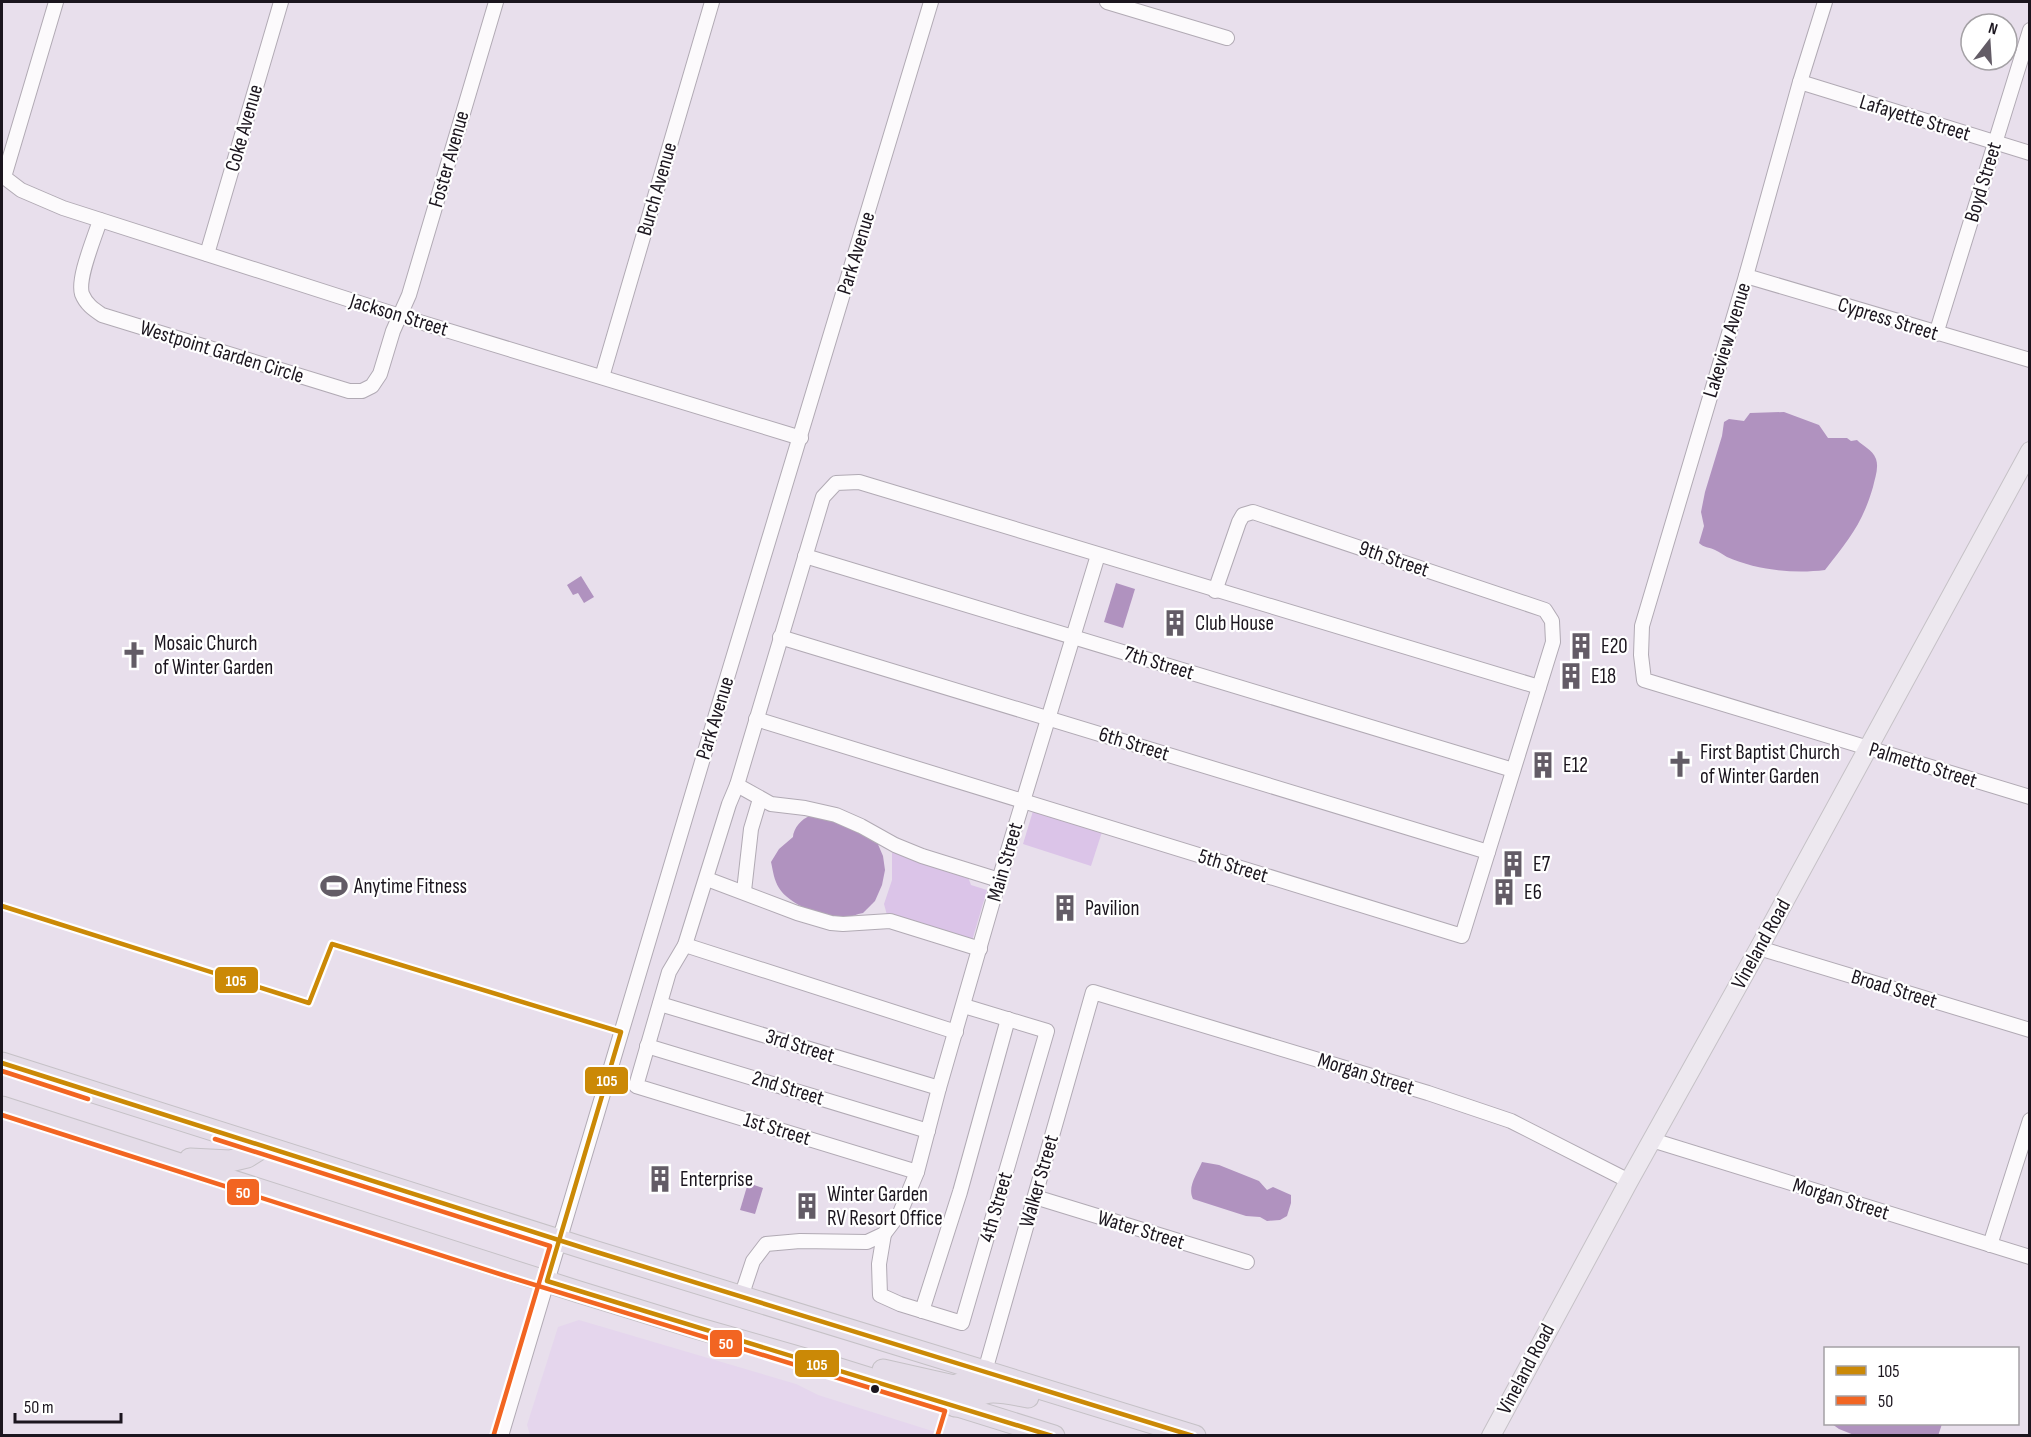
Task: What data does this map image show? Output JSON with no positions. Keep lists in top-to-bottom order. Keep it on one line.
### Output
{"streets":{"main road":["Vineland Road"],"street":["Lafayette Street","Coke Avenue","Foster Avenue","Boyd Street","Burch Avenue","Park Avenue","Jackson Street","Cypress Street","Lakeview Avenue","Westpoint Garden Circle","9th Street","7th Street","6th Street","Palmetto Street","Main Street","5th Street","Broad Street","3rd Street","Morgan Street","2nd Street","1st Street","Walker Street","4th Street","Water Street"]},"crossings":[["Lafayette Street","Boyd Street"],["Lafayette Street","Lakeview Avenue"],["Coke Avenue","Jackson Street"],["Foster Avenue","Jackson Street"],["Foster Avenue","Westpoint Garden Circle"],["Boyd Street","Cypress Street"],["Burch Avenue","Jackson Street"],["Park Avenue","Jackson Street"],["Jackson Street","Westpoint Garden Circle"],["Cypress Street","Lakeview Avenue"],["Lakeview Avenue","Palmetto Street"],["9th Street","5th Street"],["7th Street","Main Street"],["7th Street","5th Street"],["6th Street","Main Street"],["6th Street","5th Street"],["Palmetto Street","Vineland Road"],["Main Street","5th Street"],["Main Street","3rd Street"],["Main Street","2nd Street"],["Main Street","1st Street"],["Main Street","4th Street"],["Vineland Road","Broad Street"],["Vineland Road","Morgan Street"],["Morgan Street","Walker Street"],["2nd Street","1st Street"],["Walker Street","Water Street"]],"places":{"building":["Club House","E20","E18","E12","E7","E6","Pavilion","Enterprise","Winter Garden RV Resort Office"],"church":["Mosaic Church of Winter Garden","First Baptist Church of Winter Garden"],"sports":["Anytime Fitness"]},"lines":["transit line 105","transit line 50"],"legend":["105","50"],"scale_bar":"50 m","north":"top"}
